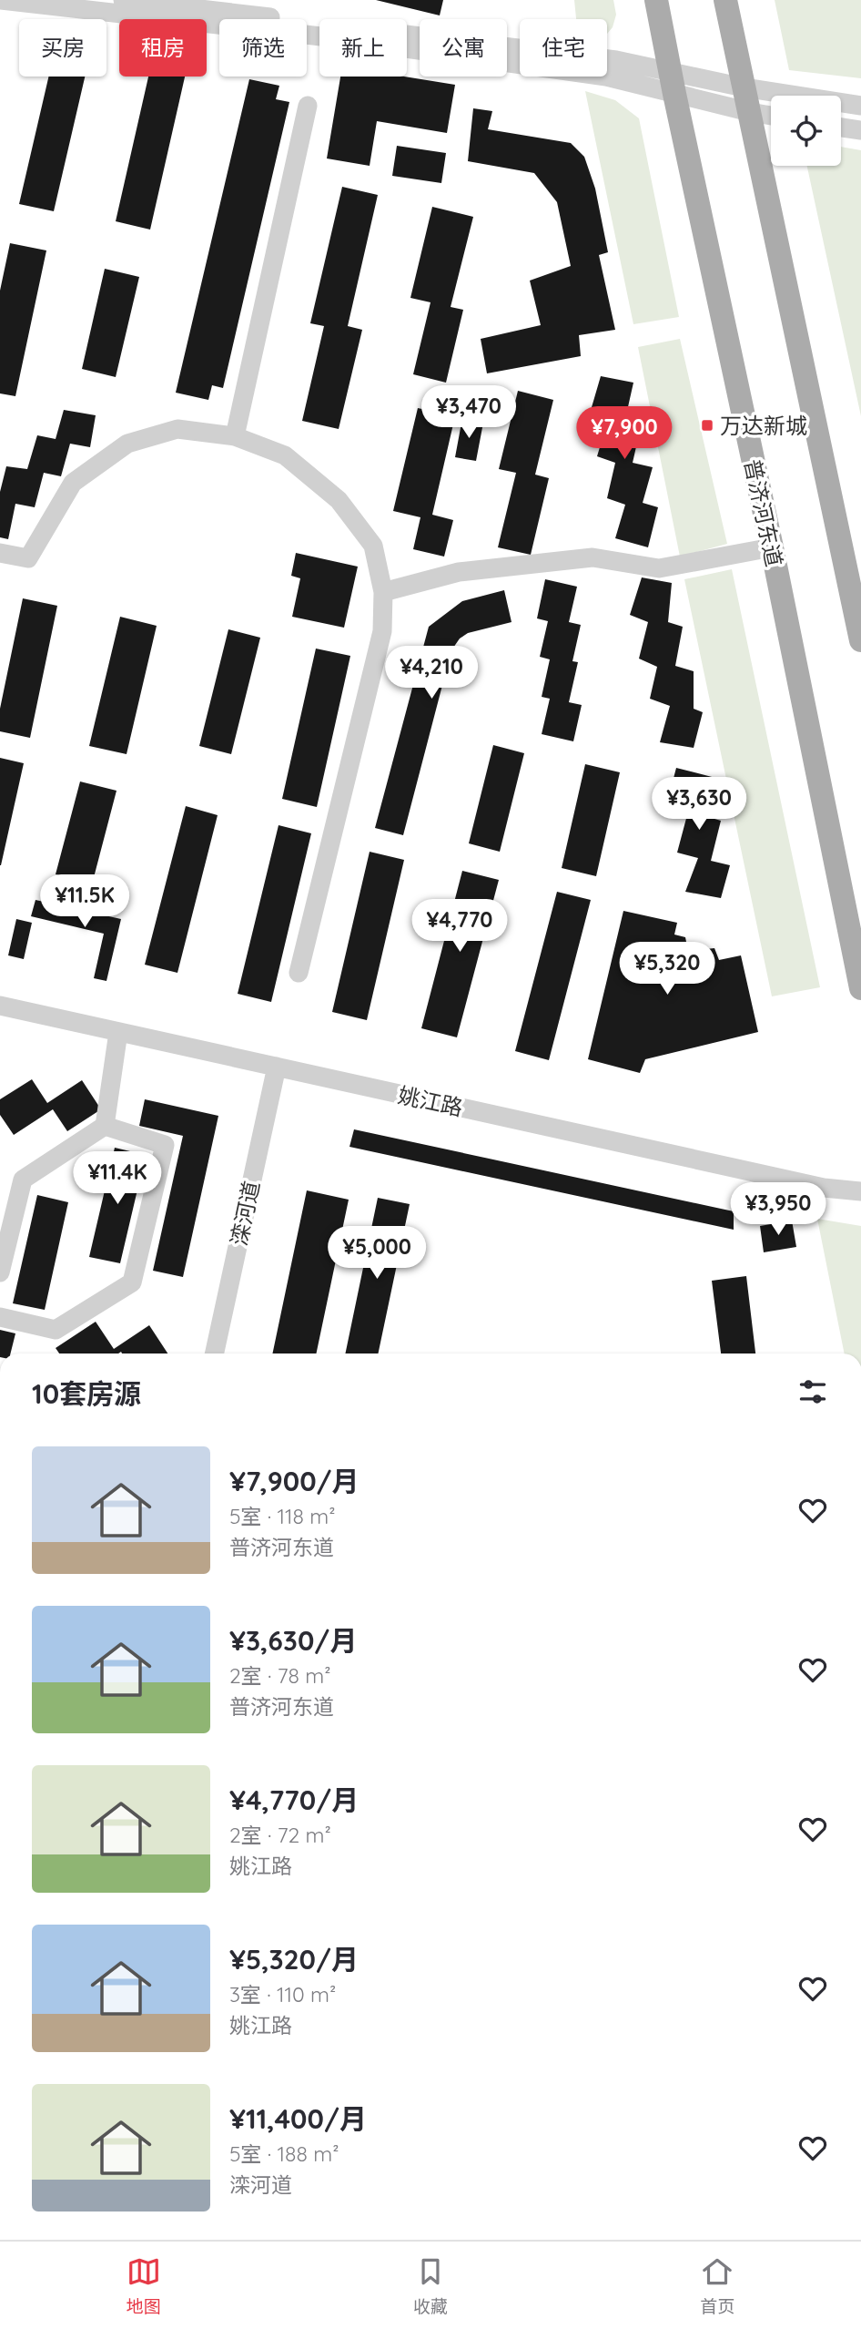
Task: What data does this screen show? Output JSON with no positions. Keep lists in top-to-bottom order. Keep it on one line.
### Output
{"streets":{"main road":["普济河东道"],"street":["姚江路","滦河道"]},"crossings":[["姚江路","滦河道"]],"places":{"transit":["万达新城"]},"page":{"chip":["买房","租房","筛选","新上","公寓","住宅"],"price":["¥3,470","¥7,900","¥4,210","¥3,630","¥11.5K","¥4,770","¥5,320","¥11.4K","¥3,950","¥5,000"],"heading":"10套房源","list":[{"name":"¥7,900/月","note":"5室 · 118 m² · 普济河东道"},{"name":"¥3,630/月","note":"2室 · 78 m² · 普济河东道"},{"name":"¥4,770/月","note":"2室 · 72 m² · 姚江路"},{"name":"¥5,320/月","note":"3室 · 110 m² · 姚江路"},{"name":"¥11,400/月","note":"5室 · 188 m² · 滦河道"}],"tabs":["地图","收藏","首页"]}}
